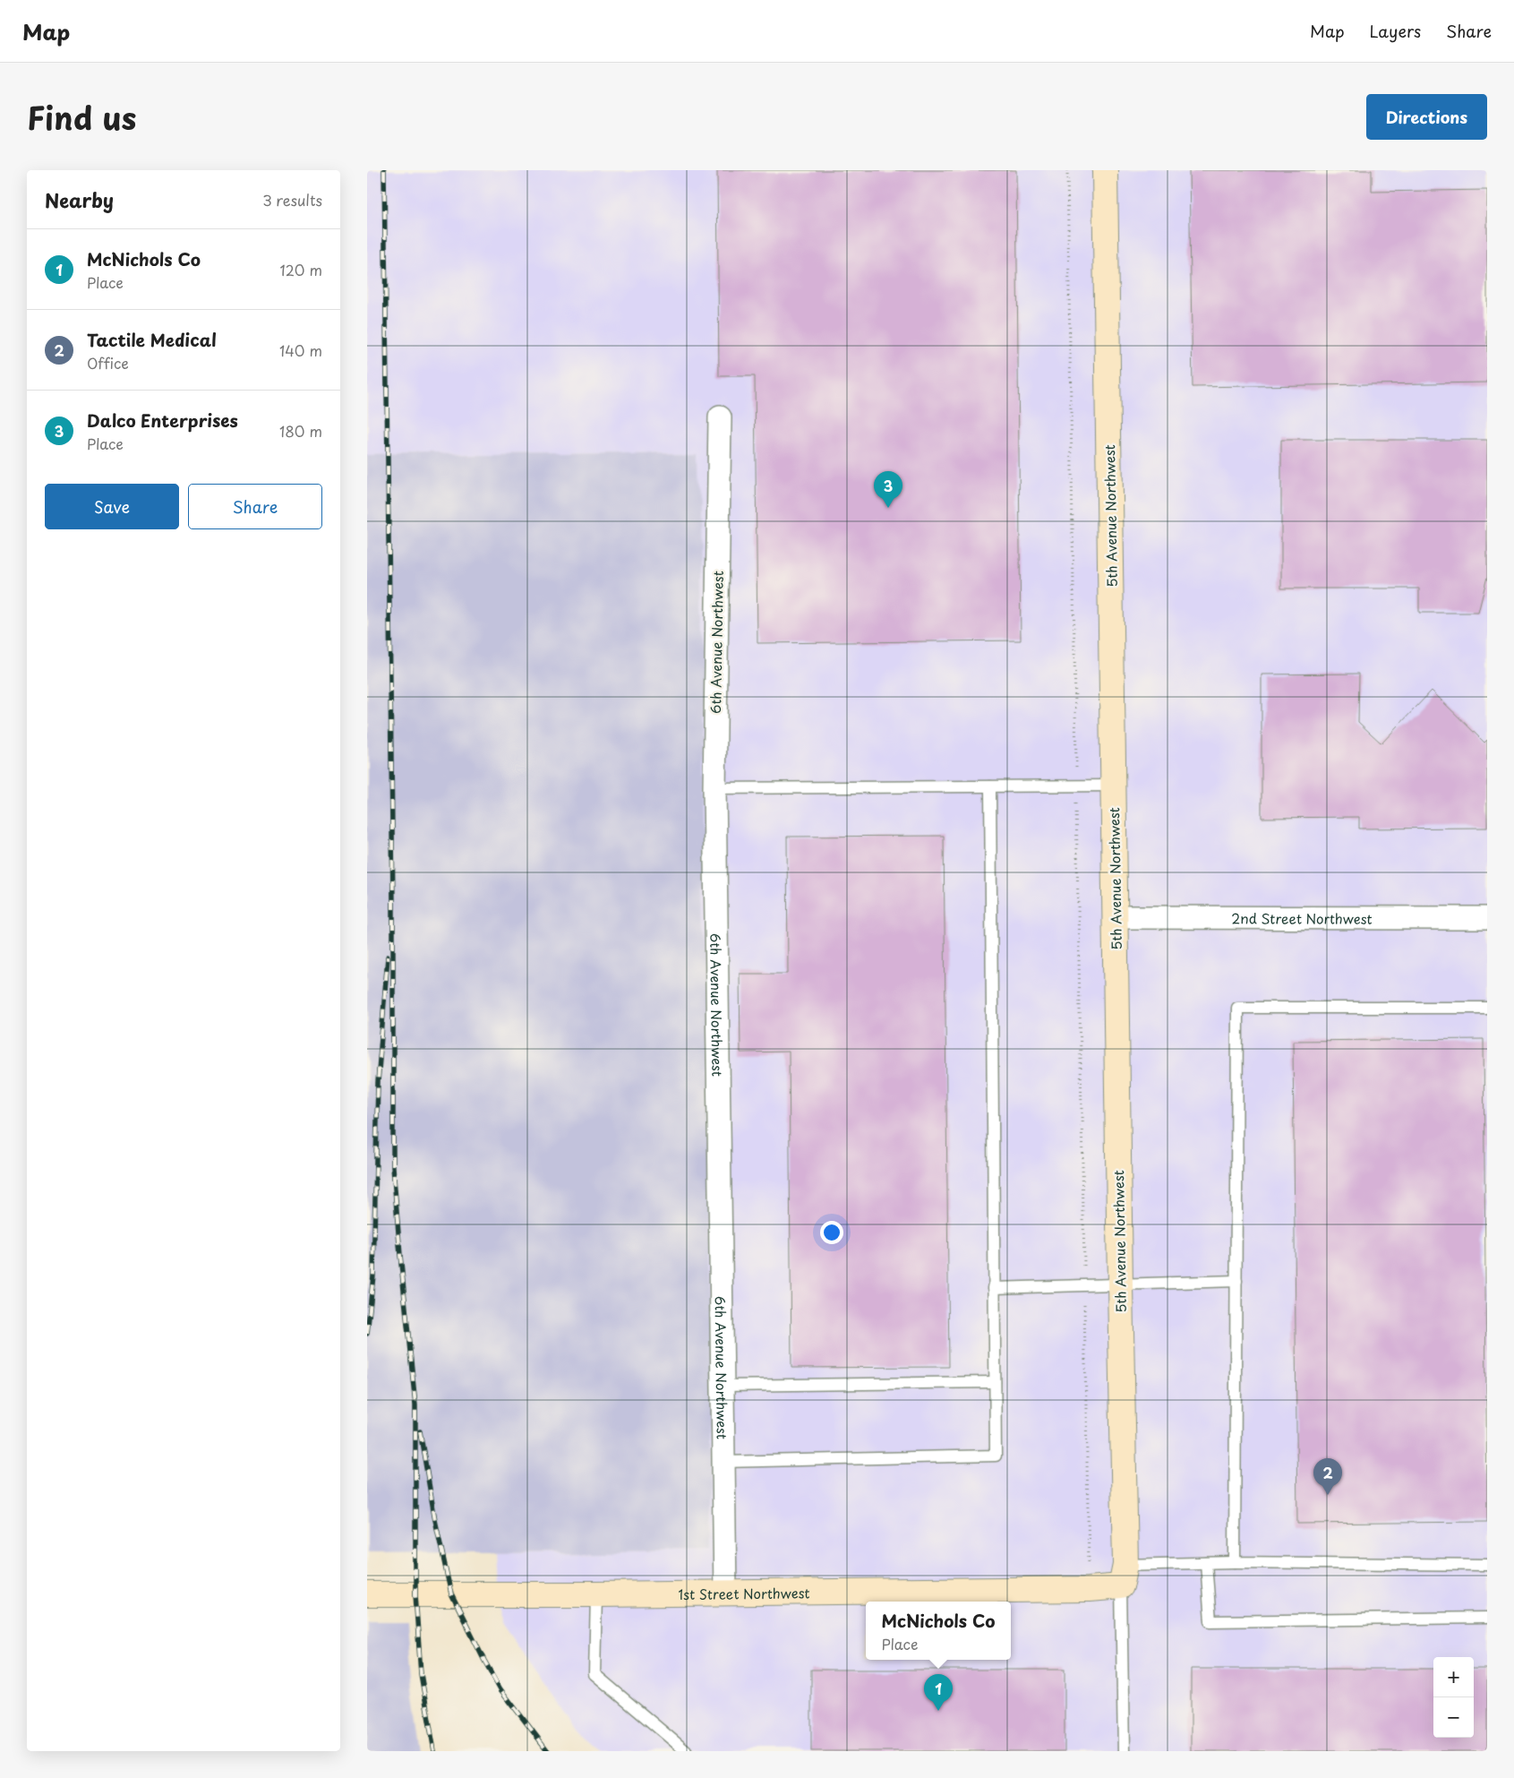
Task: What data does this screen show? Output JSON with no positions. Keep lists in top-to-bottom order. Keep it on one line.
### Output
{"streets":{"street":["5th Avenue Northwest","6th Avenue Northwest","2nd Street Northwest","1st Street Northwest"]},"crossings":[["5th Avenue Northwest","2nd Street Northwest"],["5th Avenue Northwest","1st Street Northwest"],["6th Avenue Northwest","1st Street Northwest"]],"page":{"header":"Map","nav":["Map","Layers","Share"],"title":"Find us","buttons":["Directions",["Save","Share"]],"heading":["Nearby","3 results"],"list":[{"mark":"1","name":"McNichols Co","note":"Place","value":"120 m"},{"mark":"2","name":"Tactile Medical","note":"Office","value":"140 m"},{"mark":"3","name":"Dalco Enterprises","note":"Place","value":"180 m"}],"pins":["3","2","1"],"popup":["McNichols Co","Place"],"map_buttons":["+","−"]}}
